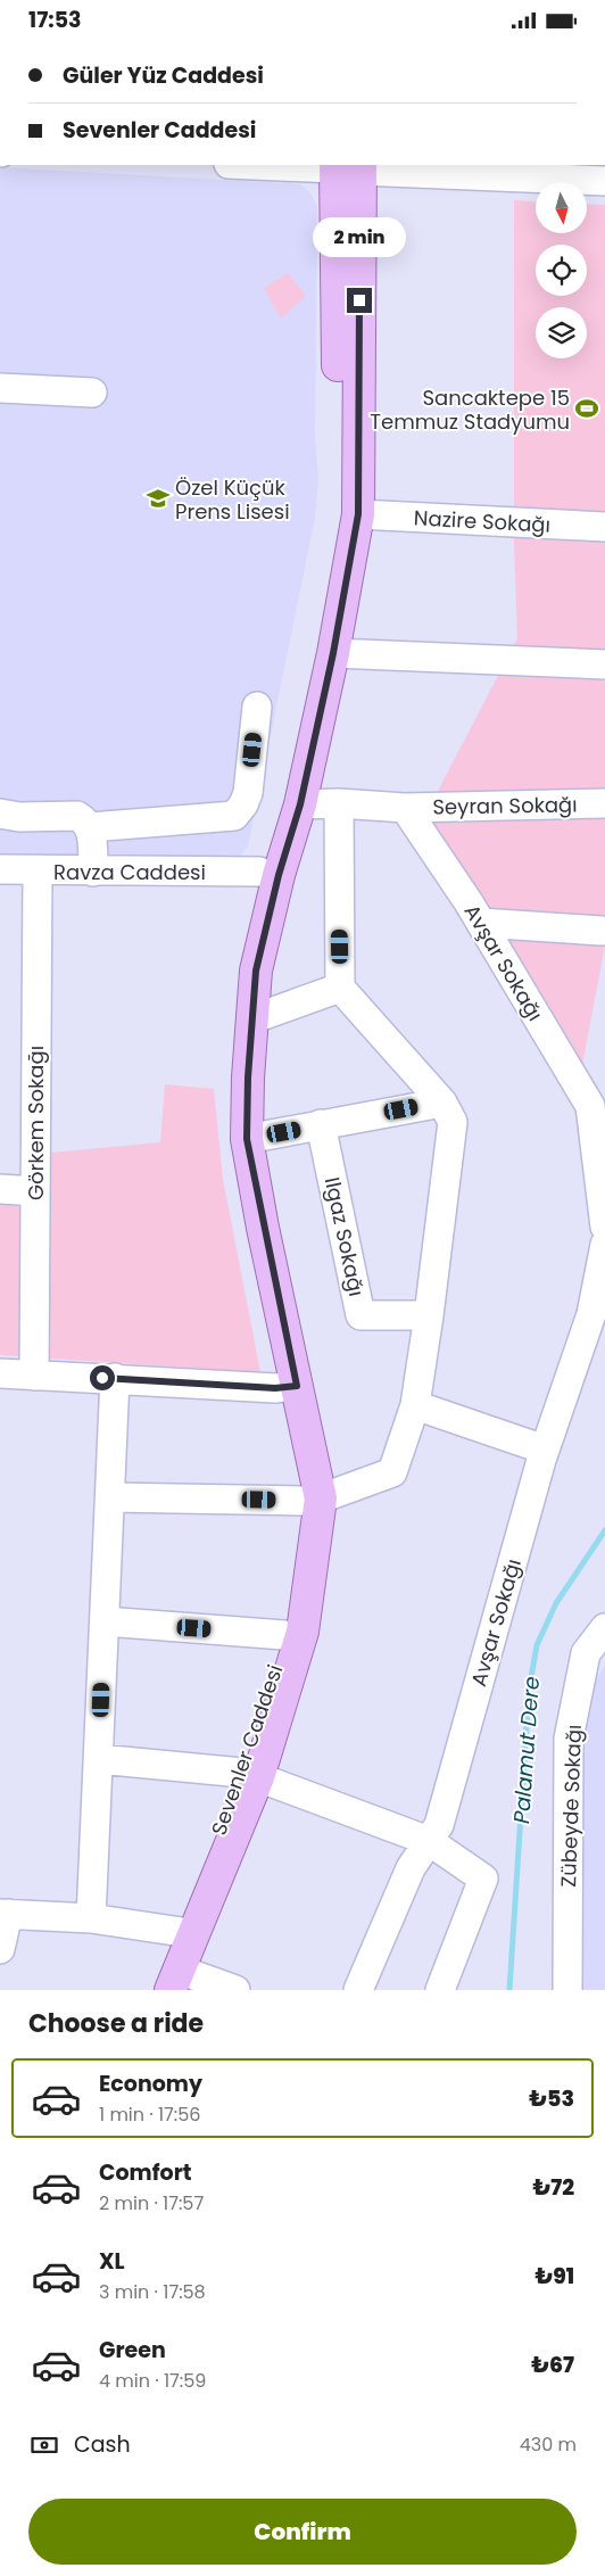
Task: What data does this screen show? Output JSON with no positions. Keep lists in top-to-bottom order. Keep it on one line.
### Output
{"streets":{"main road":["Sevenler Caddesi"],"street":["Nazire Sokağı","Seyran Sokağı","Ravza Caddesi","Avşar Sokağı","Görkem Sokağı","Ilgaz Sokağı","Zübeyde Sokağı"]},"crossings":[["Nazire Sokağı","Sevenler Caddesi"],["Seyran Sokağı","Avşar Sokağı"],["Ravza Caddesi","Görkem Sokağı"],["Ravza Caddesi","Sevenler Caddesi"]],"water":["Palamut Dere"],"places":{"sports":["Sancaktepe 15 Temmuz Stadyumu"],"school or university":["Özel Küçük Prens Lisesi"]},"north":"bottom","page":{"status":"17:53","banner":["Güler Yüz Caddesi","Sevenler Caddesi"],"bubble":"2 min","heading":"Choose a ride","list":[{"name":"Economy","note":"1 min · 17:56","value":"₺53"},{"name":"Comfort","note":"2 min · 17:57","value":"₺72"},{"name":"XL","note":"3 min · 17:58","value":"₺91"},{"name":"Green","note":"4 min · 17:59","value":"₺67"}],"pay":["Cash","430 m"],"buttons":"Confirm"}}
